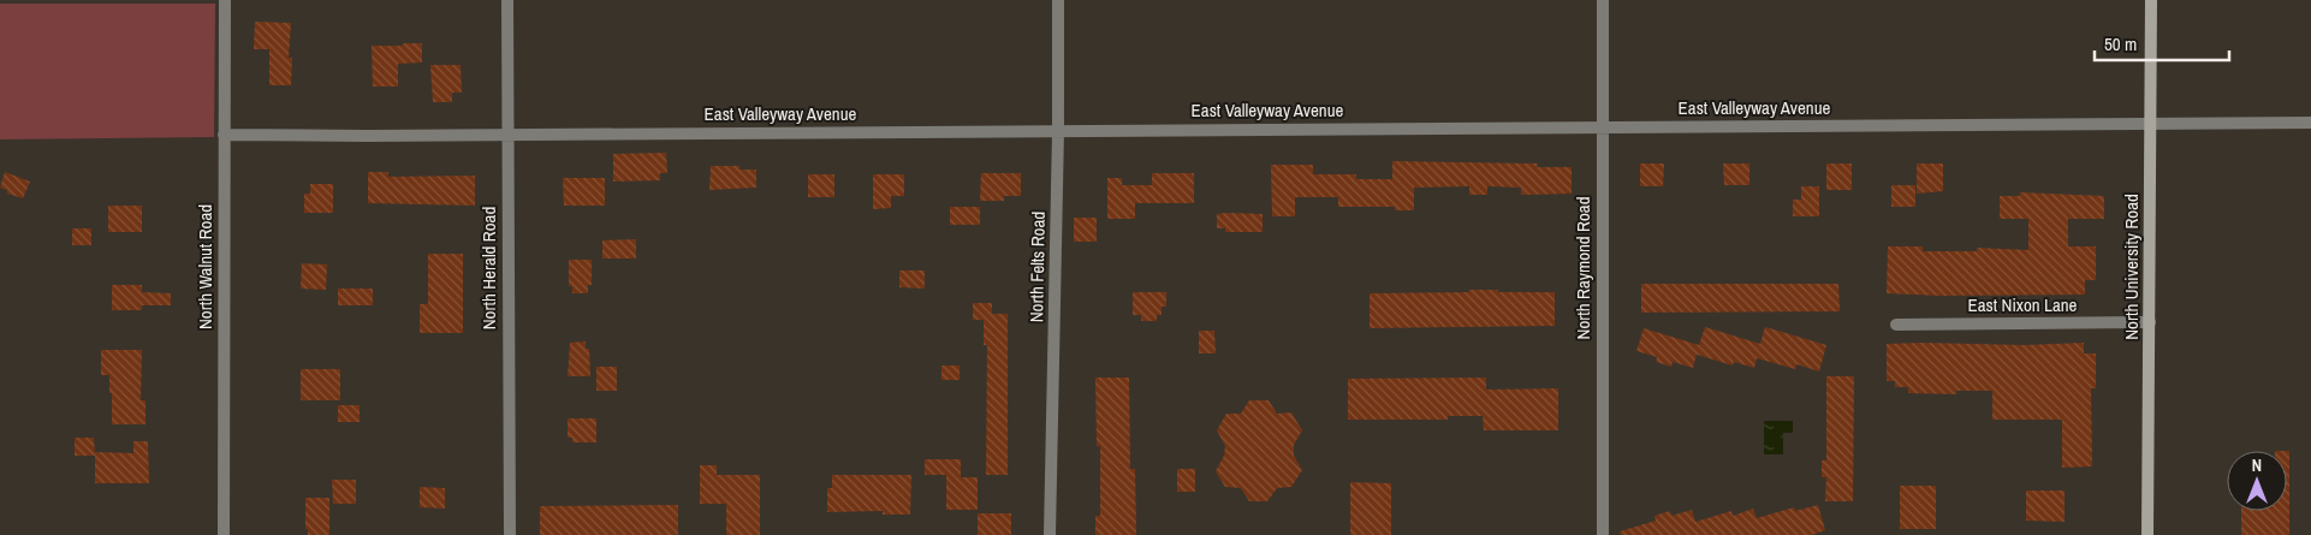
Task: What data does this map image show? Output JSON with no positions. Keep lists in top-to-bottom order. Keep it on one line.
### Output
{"streets":{"main road":["North University Road"],"street":["East Valleyway Avenue","North Walnut Road","North Felts Road","North Herald Road","North Raymond Road","East Nixon Lane"]},"crossings":[["East Valleyway Avenue","North Walnut Road"],["East Valleyway Avenue","North Felts Road"],["East Valleyway Avenue","North University Road"],["East Valleyway Avenue","North Herald Road"],["East Valleyway Avenue","North Raymond Road"],["North University Road","East Nixon Lane"]],"scale_bar":"50 m","north":"top"}
